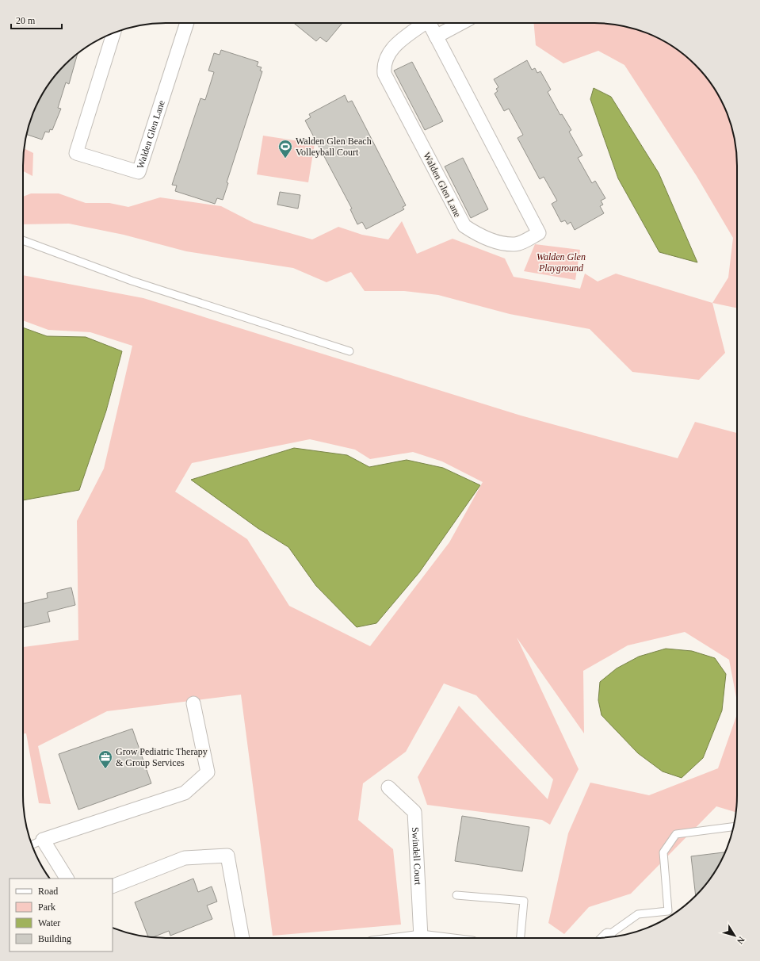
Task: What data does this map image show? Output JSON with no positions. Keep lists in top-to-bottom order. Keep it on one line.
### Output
{"streets":{"street":["Walden Glen Lane","Swindell Court"]},"parks":["Walden Glen Playground"],"places":{"sports":["Walden Glen Beach Volleyball Court"],"office":["Grow Pediatric Therapy & Group Services"]},"legend":["Road","Park","Water","Building"],"scale_bar":"20 m","north":"bottom right"}
